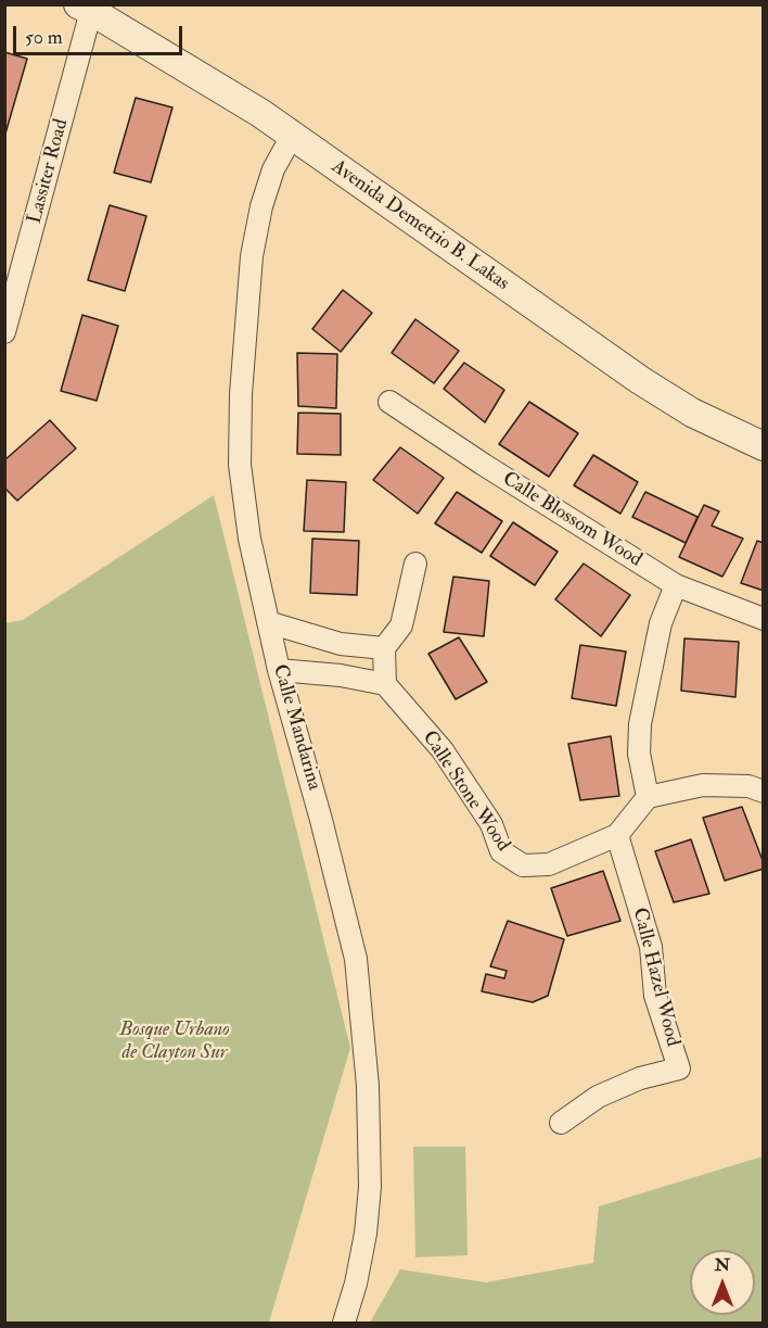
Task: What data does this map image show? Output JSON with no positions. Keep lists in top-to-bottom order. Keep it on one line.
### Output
{"streets":{"street":["Lassiter Road","Avenida Demetrio B. Lakas","Calle Blossom Wood","Calle Mandarina","Calle Stone Wood","Calle Hazel Wood"]},"crossings":[["Lassiter Road","Avenida Demetrio B. Lakas"],["Avenida Demetrio B. Lakas","Calle Mandarina"],["Calle Stone Wood","Calle Hazel Wood"]],"parks":["Bosque Urbano de Clayton Sur"],"scale_bar":"50 m","north":"top"}
